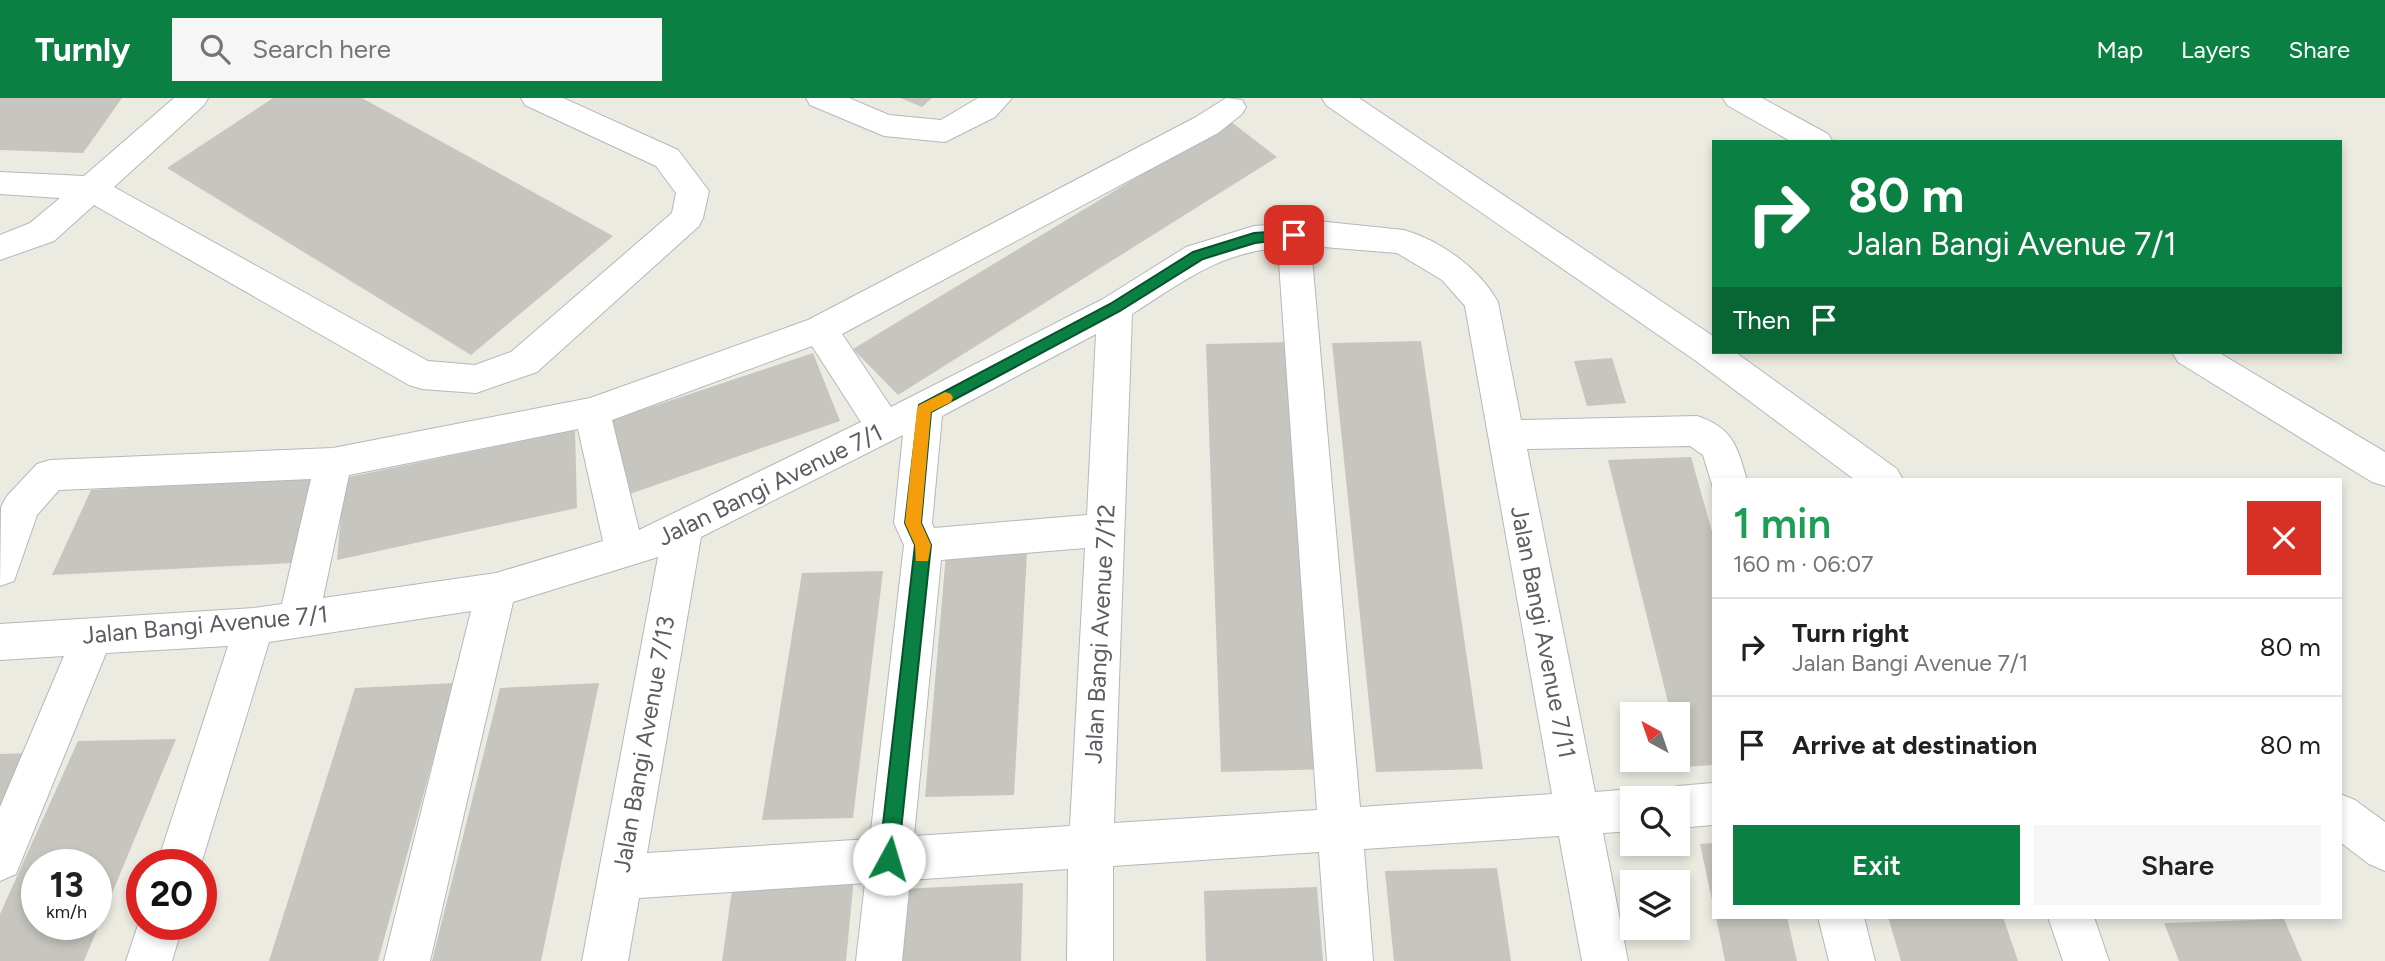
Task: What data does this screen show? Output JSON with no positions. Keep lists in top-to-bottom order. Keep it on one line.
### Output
{"streets":{"street":["Jalan Bangi Avenue 7/1","Jalan Bangi Avenue 7/11","Jalan Bangi Avenue 7/12","Jalan Bangi Avenue 7/13"]},"crossings":[["Jalan Bangi Avenue 7/1","Jalan Bangi Avenue 7/11"],["Jalan Bangi Avenue 7/1","Jalan Bangi Avenue 7/12"],["Jalan Bangi Avenue 7/1","Jalan Bangi Avenue 7/13"]],"north":"top left","page":{"header":"Turnly","search":"Search here","nav":["Map","Layers","Share"],"turn":["80 m","Jalan Bangi Avenue 7/1"],"then":"Then","heading":["1 min","160 m · 06:07"],"list":[{"name":"Turn right","note":"Jalan Bangi Avenue 7/1","value":"80 m"},{"name":"Arrive at destination","value":"80 m"}],"buttons":["Exit","Share"],"speed":"13 km/h","limit":"20"}}
